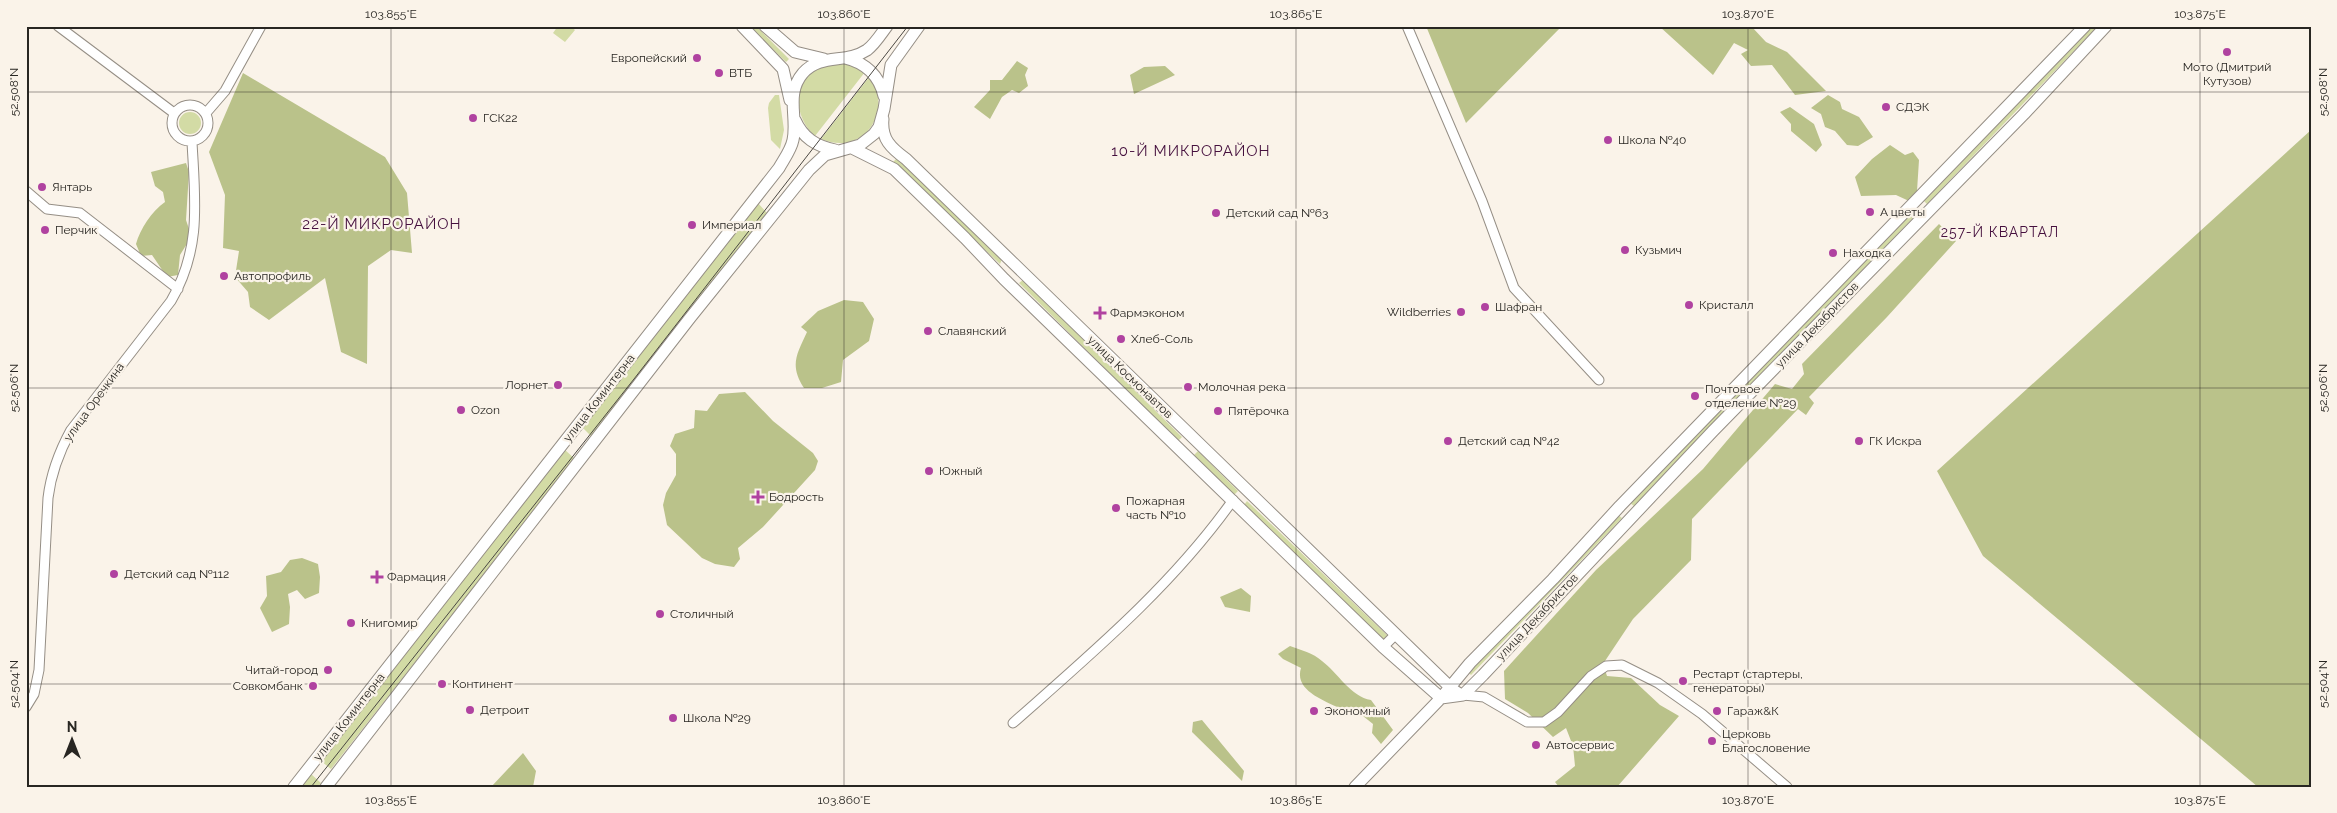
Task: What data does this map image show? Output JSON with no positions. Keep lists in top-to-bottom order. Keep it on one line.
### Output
{"streets":{"street":["улица Декабристов","улица Космонавтов","улица Коминтерна","улица Оречкина"]},"crossings":[["улица Декабристов","улица Космонавтов"],["улица Космонавтов","улица Коминтерна"]],"districts":["10-Й МИКРОРАЙОН","22-Й МИКРОРАЙОН","257-Й КВАРТАЛ"],"places":{"other":["Мото (Дмитрий Кутузов)","Европейский","ВТБ","СДЭК","ГСК22","Школа №40","Янтарь","А цветы","Детский сад №63","Империал","Перчик","Кузьмич","Находка","Автопрофиль","Кристалл","Шафран","Wildberries","Славянский","Хлеб-Соль","Лорнет","Молочная река","Почтовое отделение №29","Ozon","Пятёрочка","Детский сад №42","ГК Искра","Южный","Пожарная часть №10","Детский сад №112","Столичный","Книгомир","Читай-город","Рестарт (стартеры, генераторы)","Континент","Совкомбанк","Детроит","Экономный","Гараж&К","Школа №29","Церковь Благословение","Автосервис"],"health":["Фармэконом","Бодрость","Фармация"]},"north":"top","coordinates":["103.855°E","103.860°E","103.865°E","103.870°E","103.875°E","52.508°N","52.506°N","52.504°N"]}
